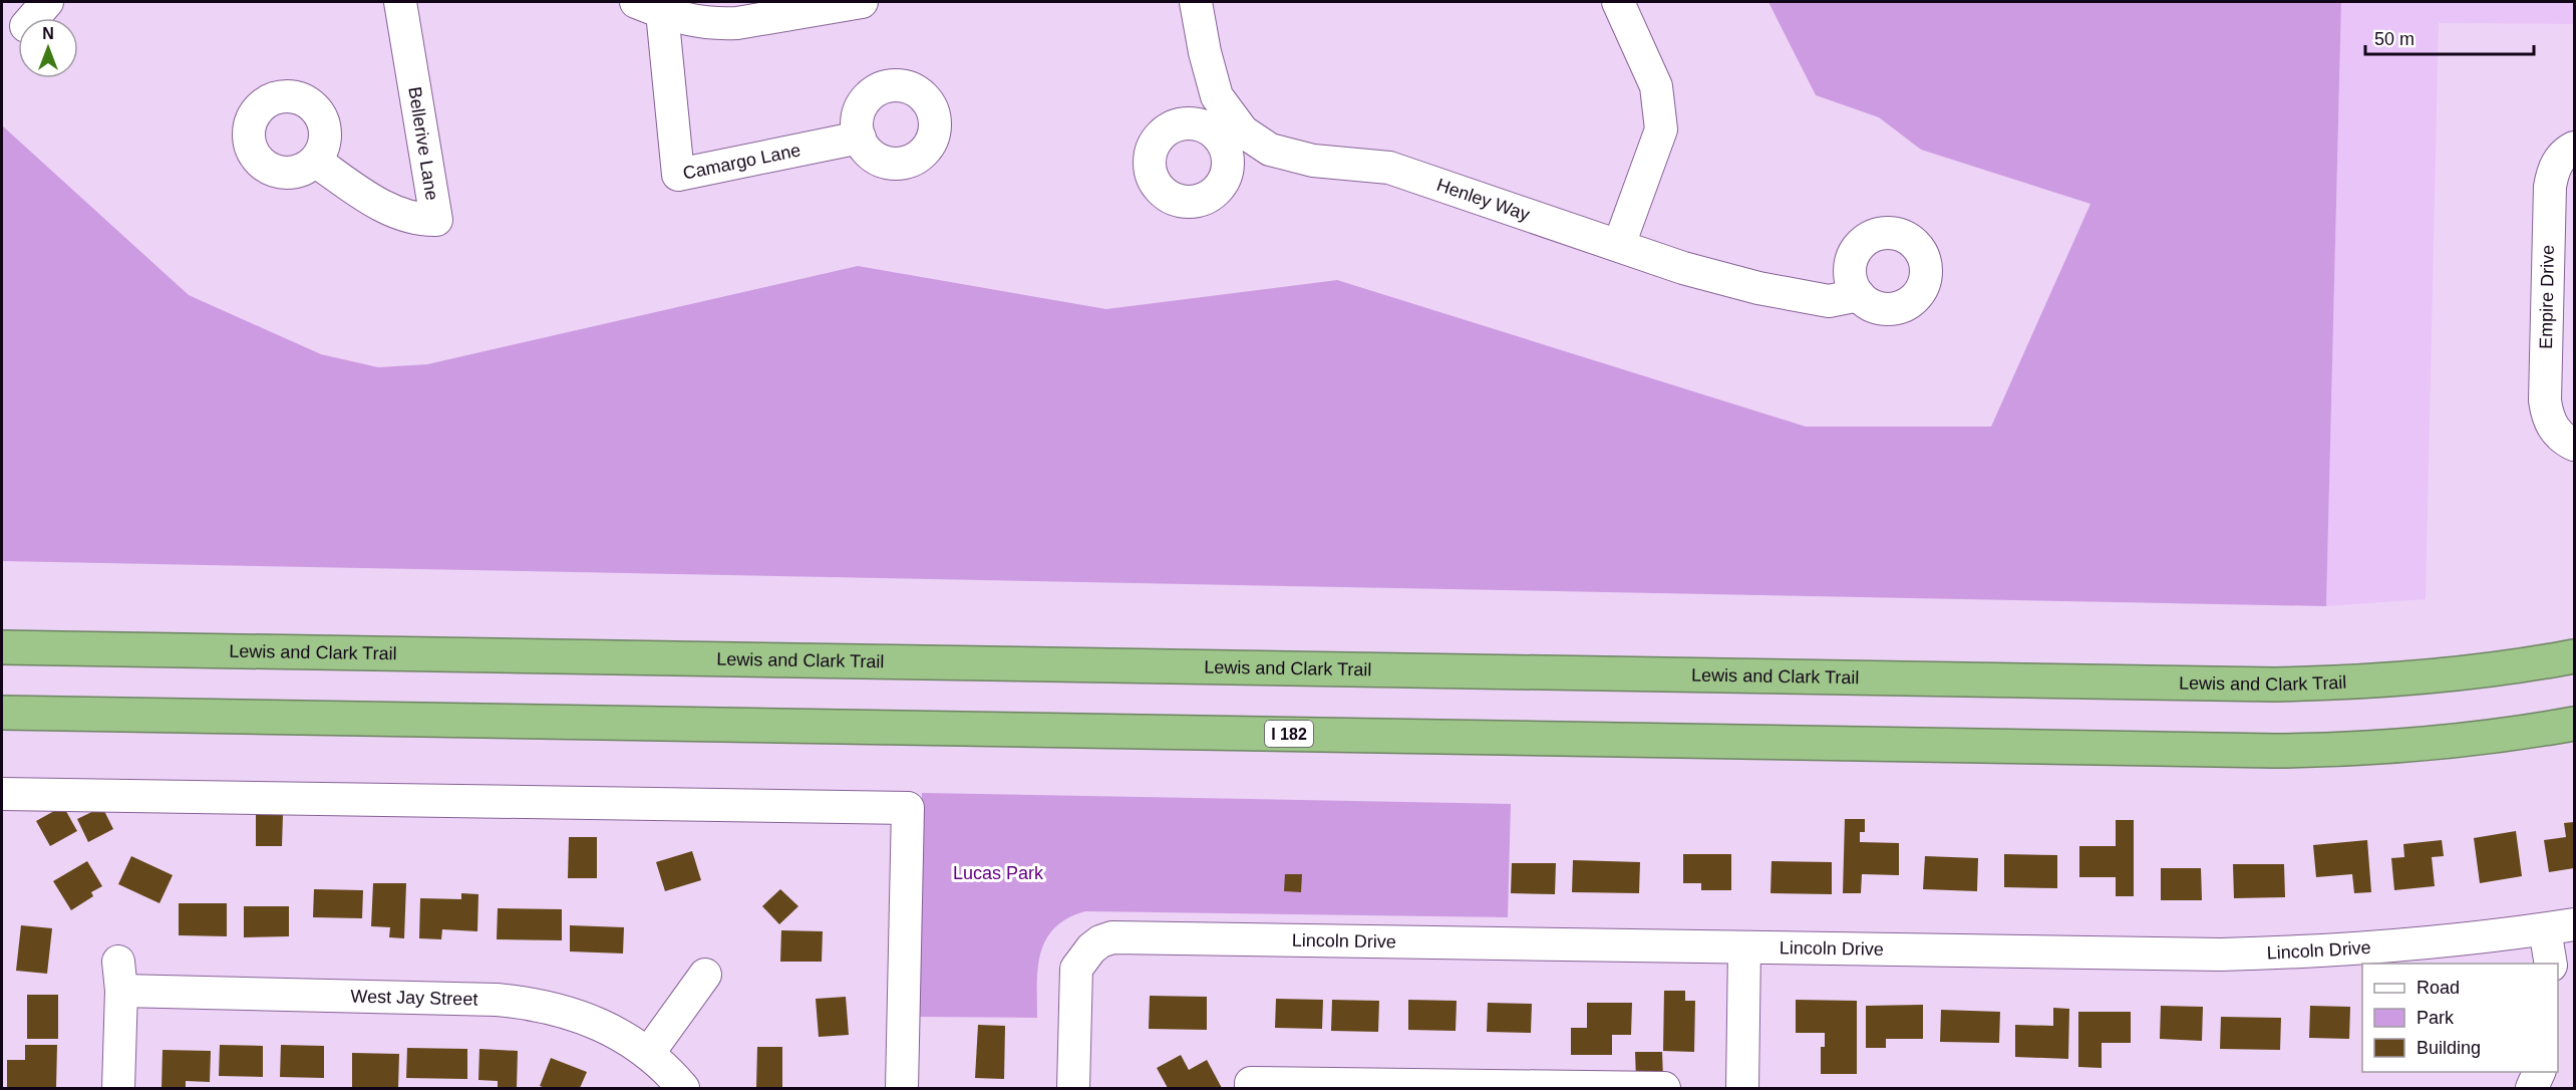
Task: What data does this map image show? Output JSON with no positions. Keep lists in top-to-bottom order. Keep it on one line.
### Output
{"streets":{"highway":["Lewis and Clark Trail","I 182"],"street":["Bellerive Lane","Camargo Lane","Henley Way","Empire Drive","Lincoln Drive","West Jay Street"]},"parks":["Lucas Park"],"legend":["Road","Park","Building"],"scale_bar":"50 m","north":"top"}
